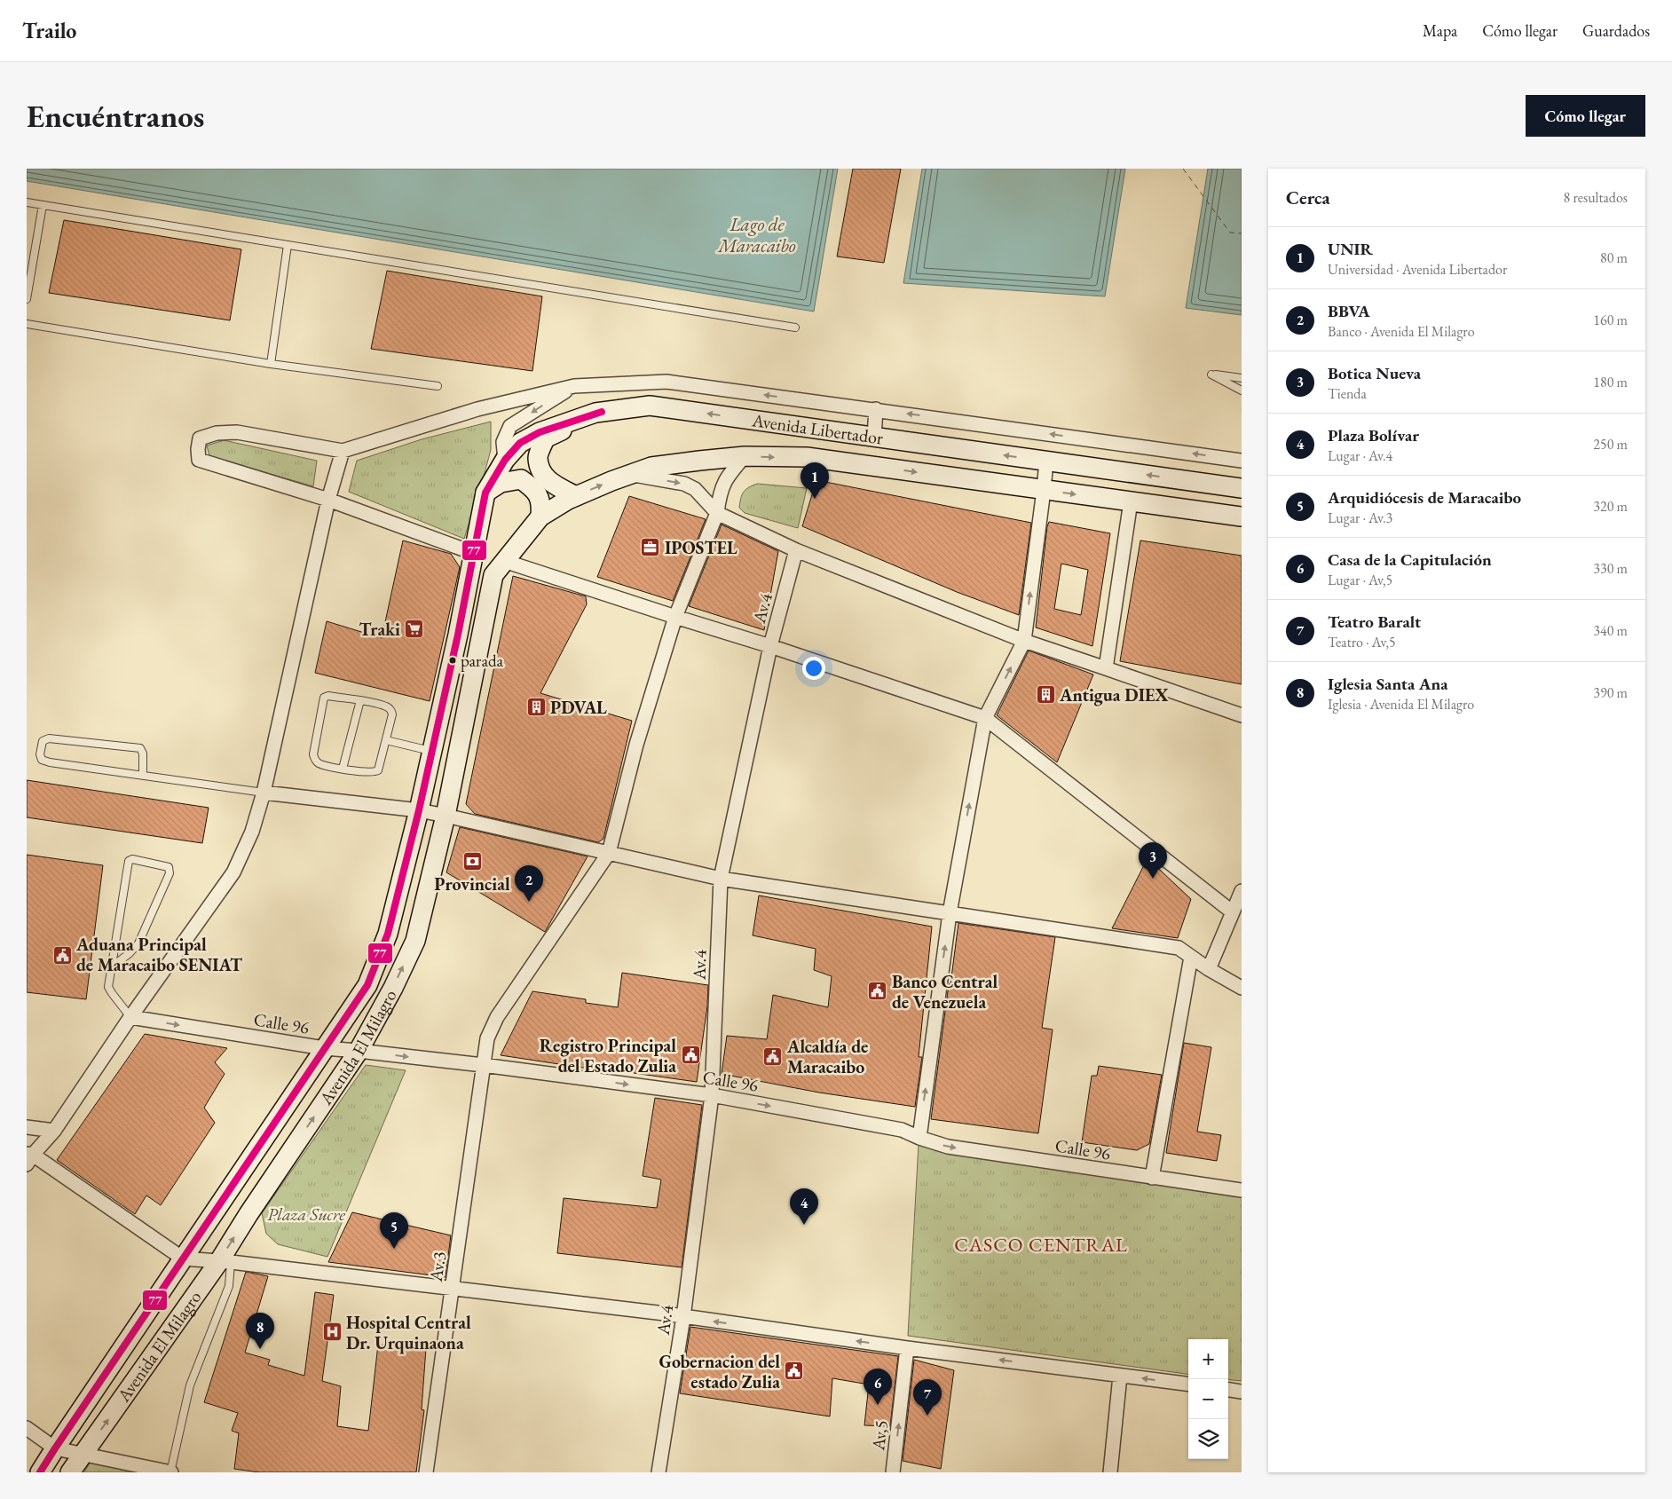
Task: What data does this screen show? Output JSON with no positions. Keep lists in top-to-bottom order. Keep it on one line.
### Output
{"streets":{"main road":["Avenida Libertador","Avenida El Milagro"],"street":["Av.4","Calle 96","Av.3","Av,5"]},"crossings":[["Avenida Libertador","Avenida El Milagro"],["Av.4","Calle 96"],["Calle 96","Avenida El Milagro"],["Calle 96","Av.3"]],"one_way":["Calle 96","Av,5"],"districts":["CASCO CENTRAL"],"water":["Lago de Maracaibo"],"parks":["Plaza Sucre"],"places":{"office":["IPOSTEL"],"supermarket":["Traki"],"other":["parada"],"building":["Antigua DIEX","PDVAL"],"bank":["Provincial"],"public building":["Aduana Principal de Maracaibo SENIAT","Banco Central de Venezuela","Registro Principal del Estado Zulia","Alcaldía de Maracaibo","Gobernacion del estado Zulia"],"hospital":["Hospital Central Dr. Urquinaona"]},"lines":["transit line 77"],"page":{"header":"Trailo","nav":["Mapa","Cómo llegar","Guardados"],"buttons":"Cómo llegar","title":"Encuéntranos","heading":["Cerca","8 resultados"],"list":[{"mark":"1","name":"UNIR","note":"Universidad · Avenida Libertador","value":"80 m"},{"mark":"2","name":"BBVA","note":"Banco · Avenida El Milagro","value":"160 m"},{"mark":"3","name":"Botica Nueva","note":"Tienda","value":"180 m"},{"mark":"4","name":"Plaza Bolívar","note":"Lugar · Av.4","value":"250 m"},{"mark":"5","name":"Arquidiócesis de Maracaibo","note":"Lugar · Av.3","value":"320 m"},{"mark":"6","name":"Casa de la Capitulación","note":"Lugar · Av,5","value":"330 m"},{"mark":"7","name":"Teatro Baralt","note":"Teatro · Av,5","value":"340 m"},{"mark":"8","name":"Iglesia Santa Ana","note":"Iglesia · Avenida El Milagro","value":"390 m"}],"pins":["1","3","2","4","5","8","6","7"],"map_buttons":["+","−"]}}
